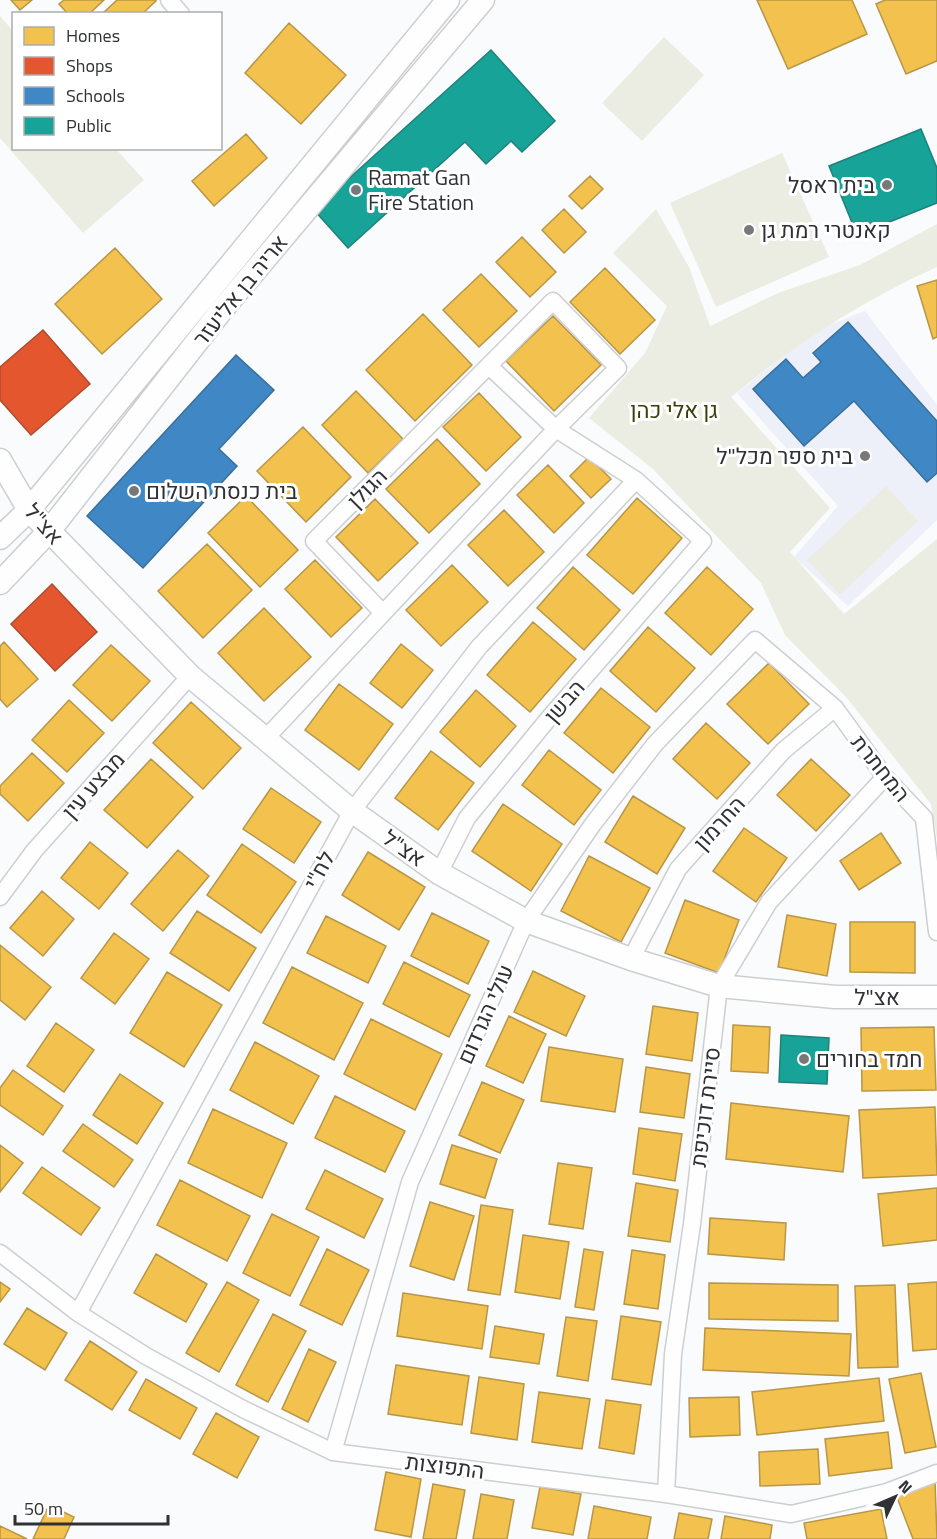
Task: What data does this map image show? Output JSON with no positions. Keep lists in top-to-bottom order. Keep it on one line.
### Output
{"streets":{"street":["אריה בן אליעזר","הגולן","אצ\"ל","הבשן","המחתרת","מבצע עין","החרמון","לח\"י","עולי הגרדום","סיירת דוכיפת","התפוצות"]},"crossings":[["אריה בן אליעזר","אצ\"ל"],["אצ\"ל","הבשן"],["אצ\"ל","מבצע עין"],["אצ\"ל","החרמון"],["אצ\"ל","לח\"י"],["אצ\"ל","עולי הגרדום"],["אצ\"ל","סיירת דוכיפת"],["הבשן","לח\"י"],["המחתרת","החרמון"],["המחתרת","עולי הגרדום"],["המחתרת","סיירת דוכיפת"],["לח\"י","התפוצות"],["עולי הגרדום","התפוצות"],["סיירת דוכיפת","התפוצות"]],"parks":["גן אלי כהן"],"places":["בית ראסל","Ramat Gan Fire Station","קאנטרי רמת גן","בית ספר מכל\"ל","בית כנסת השלום","חמד בחורים"],"legend":["Homes","Shops","Schools","Public"],"scale_bar":"50 m","north":"top right"}
